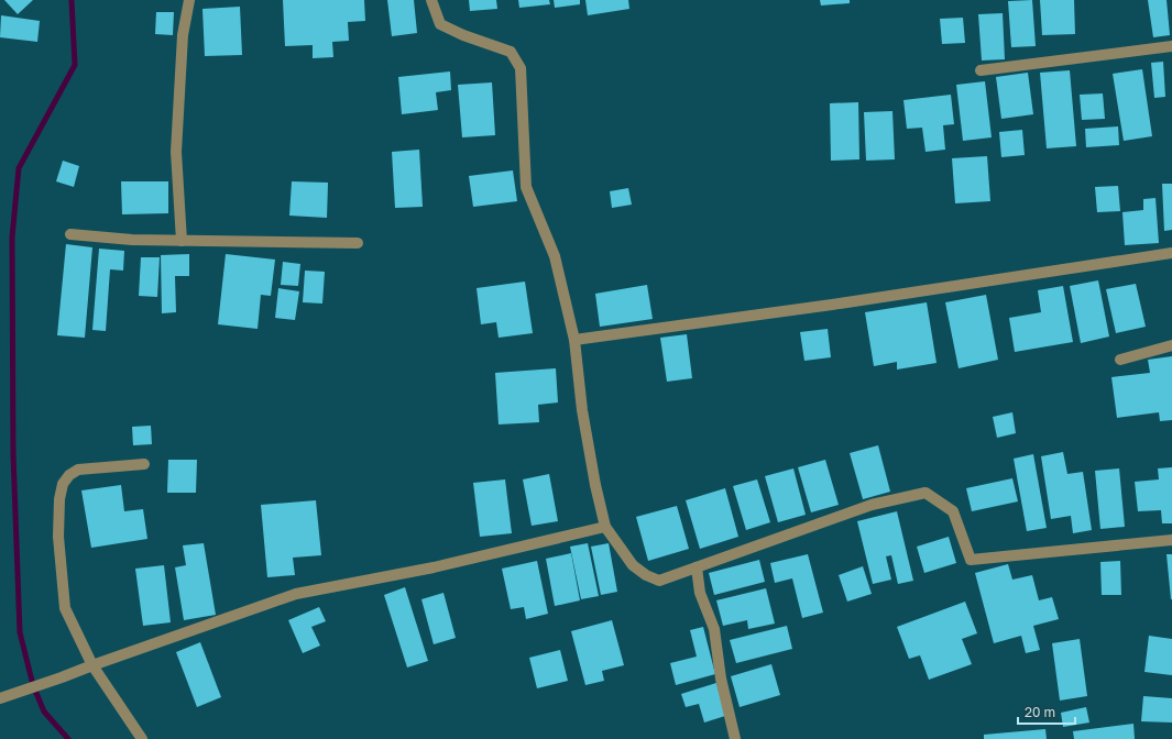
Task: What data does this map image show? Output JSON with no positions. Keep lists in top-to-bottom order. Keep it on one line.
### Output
{"scale_bar":"20 m"}
